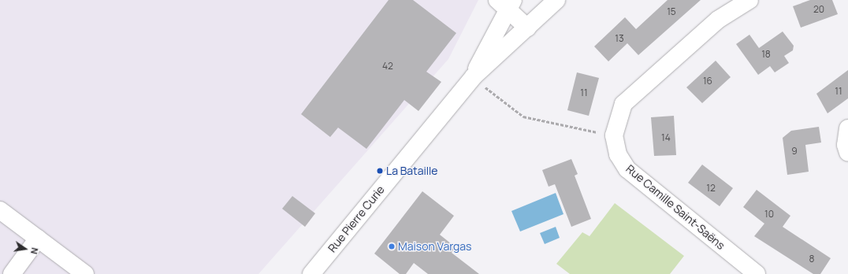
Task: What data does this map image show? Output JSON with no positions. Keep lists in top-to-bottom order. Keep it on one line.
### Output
{"streets":{"street":["Rue Camille Saint-Saëns","Rue Pierre Curie"]},"places":["La Bataille","Maison Vargas"],"house_numbers":["20","15","13","18","42","16","11","11","14","9","12","10","8"],"north":"right"}
